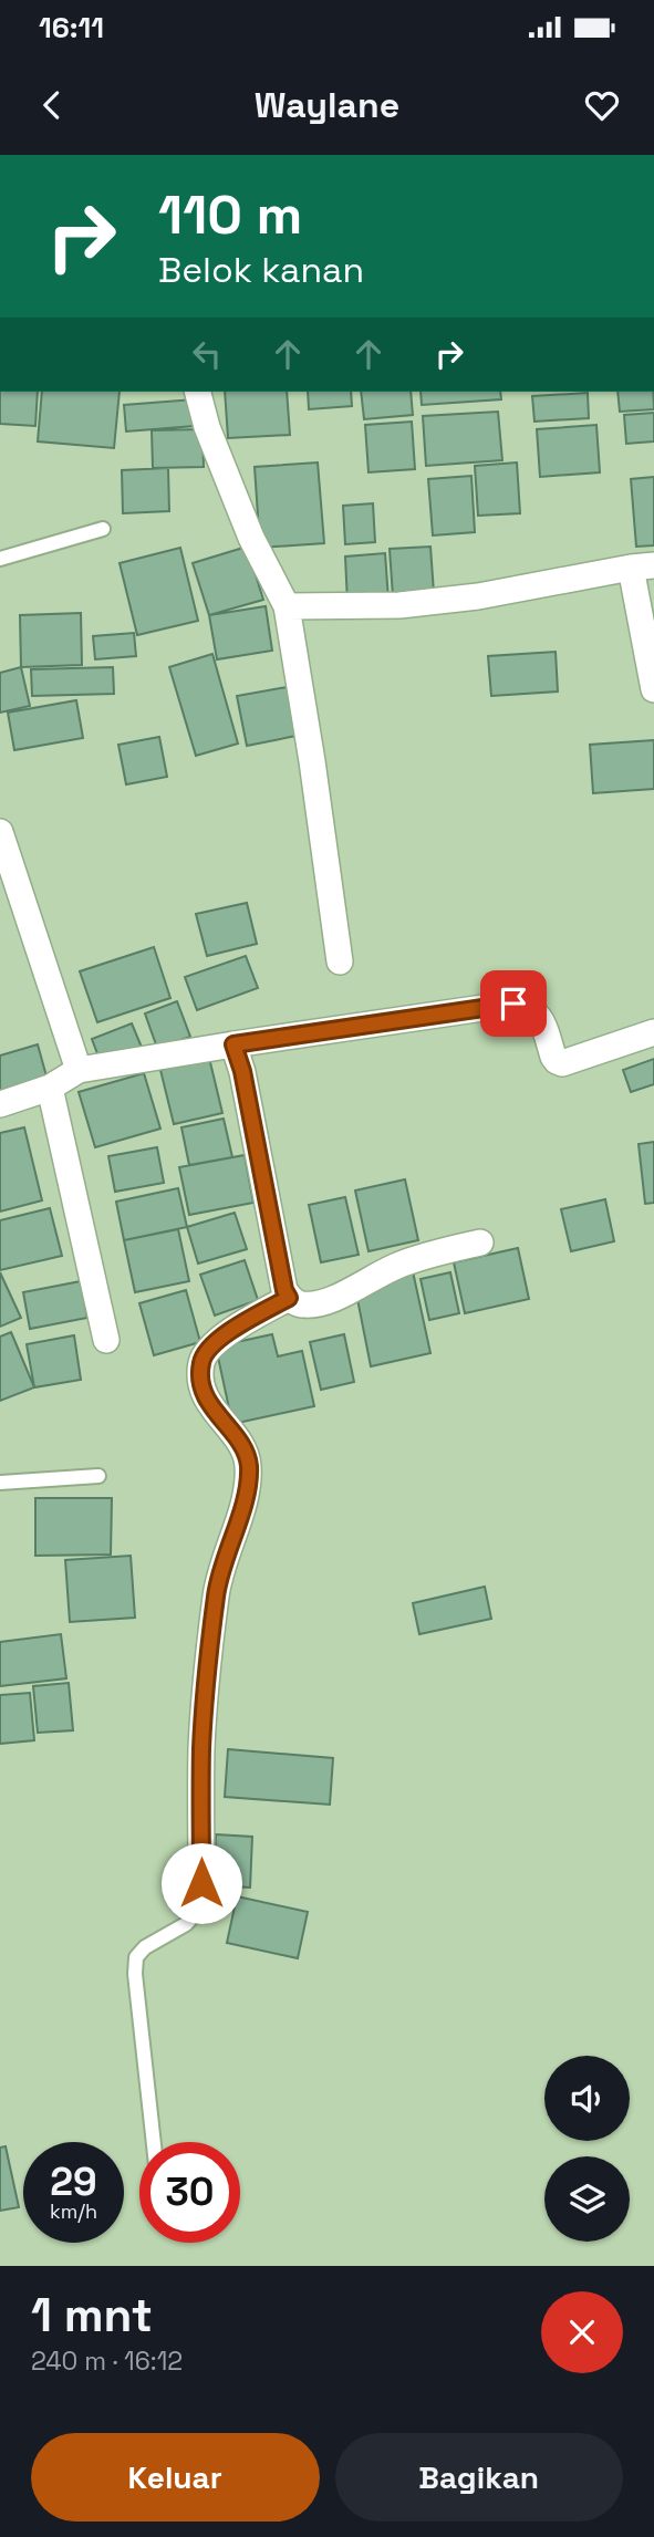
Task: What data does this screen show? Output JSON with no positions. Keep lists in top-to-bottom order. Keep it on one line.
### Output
{"page":{"status":"16:11","header":"Waylane","turn":["110 m","Belok kanan"],"speed":"29 km/h","limit":"30","heading":["1 mnt","240 m · 16:12"],"buttons":["Keluar","Bagikan"]}}
